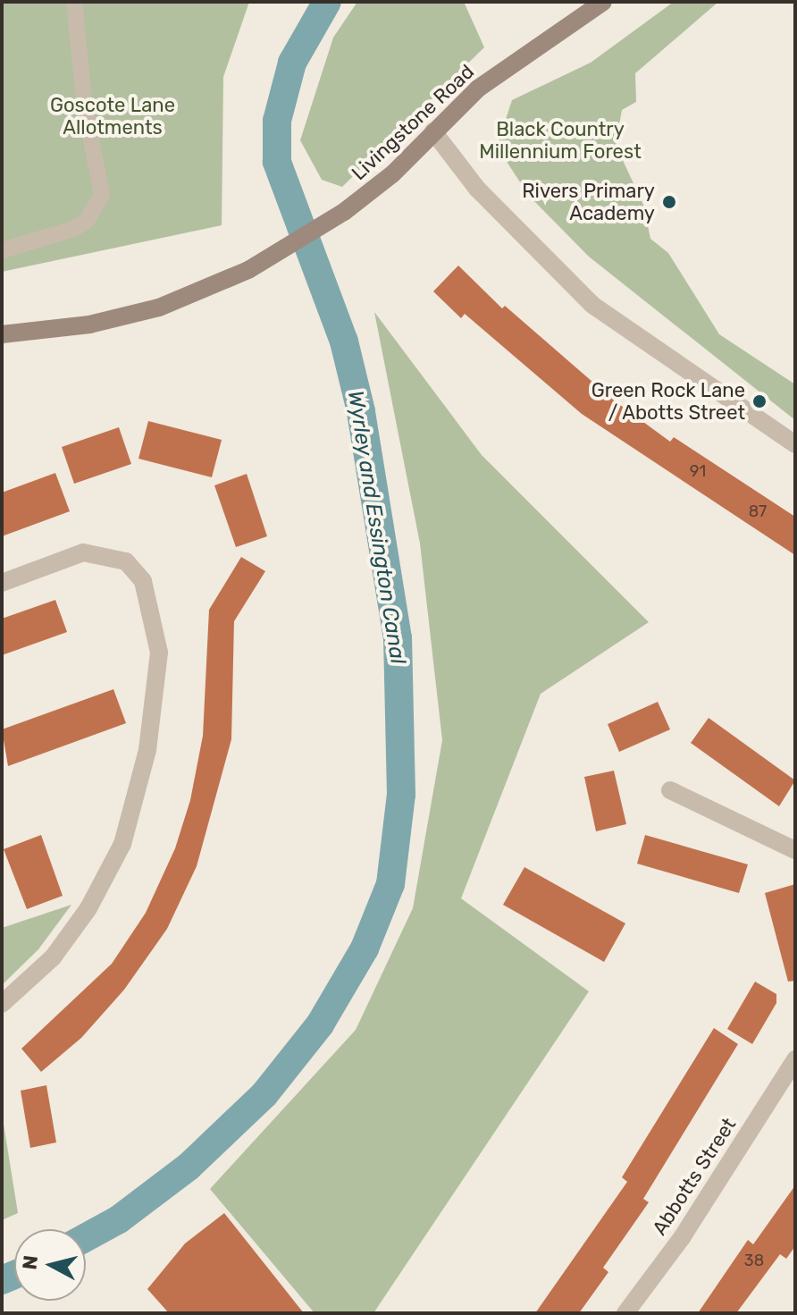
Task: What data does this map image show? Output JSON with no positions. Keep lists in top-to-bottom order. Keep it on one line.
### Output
{"streets":{"street":["Livingstone Road","Abbotts Street"]},"water":["Wyrley and Essington Canal"],"parks":["Goscote Lane Allotments","Black Country Millennium Forest"],"places":["Rivers Primary Academy","Green Rock Lane / Abotts Street"],"house_numbers":["91","87","38"],"north":"left"}
